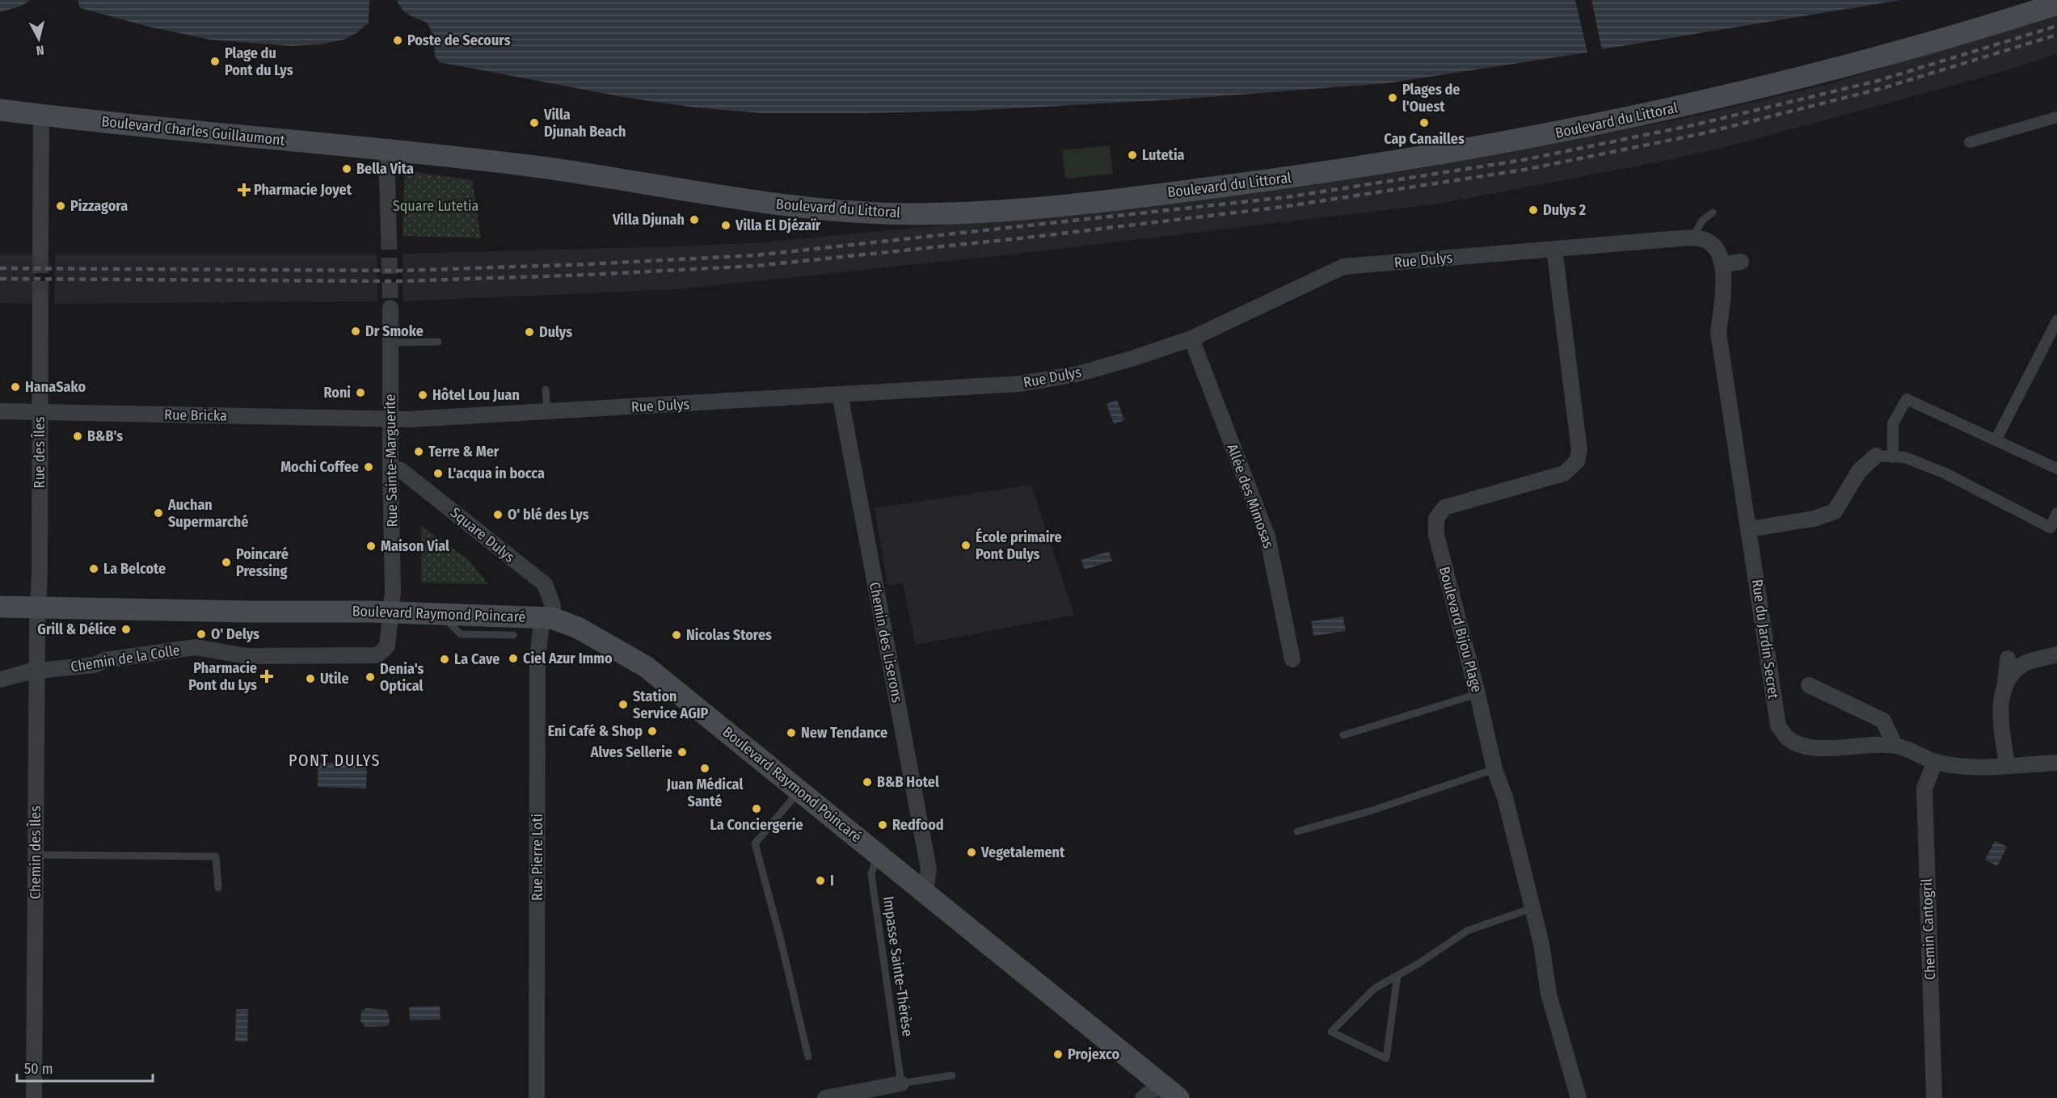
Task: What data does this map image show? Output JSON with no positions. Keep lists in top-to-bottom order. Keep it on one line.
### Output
{"streets":{"main road":["Boulevard du Littoral","Boulevard Charles Guillaumont","Boulevard Raymond Poincaré"],"street":["Rue Dulys","Rue Bricka","Rue des Îles","Rue Sainte-Marguerite","Allée des Mimosas","Square Dulys","Boulevard Bijou Plage","Rue du Jardin Secret","Chemin des Liserons","Chemin de la Colle","Chemin des Îles","Rue Pierre Loti","Chemin Cantogril"],"lane":["Impasse Sainte-Thérèse"]},"crossings":[["Boulevard du Littoral","Boulevard Charles Guillaumont"],["Rue Dulys","Rue Bricka"],["Rue Dulys","Rue Sainte-Marguerite"],["Rue Dulys","Allée des Mimosas"],["Rue Dulys","Boulevard Bijou Plage"],["Rue Dulys","Rue du Jardin Secret"],["Rue Dulys","Chemin des Liserons"],["Rue Bricka","Rue des Îles"],["Rue Bricka","Rue Sainte-Marguerite"],["Rue des Îles","Boulevard Raymond Poincaré"],["Rue des Îles","Chemin des Îles"],["Rue Sainte-Marguerite","Square Dulys"],["Rue Sainte-Marguerite","Boulevard Raymond Poincaré"],["Rue Sainte-Marguerite","Chemin de la Colle"],["Square Dulys","Boulevard Raymond Poincaré"],["Square Dulys","Rue Pierre Loti"],["Boulevard Raymond Poincaré","Chemin des Liserons"],["Boulevard Raymond Poincaré","Chemin de la Colle"],["Boulevard Raymond Poincaré","Chemin des Îles"],["Boulevard Raymond Poincaré","Rue Pierre Loti"],["Boulevard Raymond Poincaré","Impasse Sainte-Thérèse"],["Rue du Jardin Secret","Chemin Cantogril"],["Chemin de la Colle","Chemin des Îles"]],"districts":["PONT DULYS"],"parks":["Square Lutetia"],"places":{"other":["Poste de Secours","Plage du Pont du Lys","Plages de l'Ouest","Villa Djunah Beach","Cap Canailles","Lutetia","Bella Vita","Pizzagora","Dulys 2","Villa Djunah","Villa El Djézaïr","Dr Smoke","Dulys","HanaSako","Roni","Hôtel Lou Juan","B&B's","Terre & Mer","Mochi Coffee","L'acqua in bocca","Auchan Supermarché","O' blé des Lys","École primaire Pont Dulys","Maison Vial","Poincaré Pressing","La Belcote","Grill & Délice","O' Delys","Nicolas Stores","Ciel Azur Immo","La Cave","Denia's Optical","Utile","Station Service AGIP","Eni Café & Shop","New Tendance","Alves Sellerie","Juan Médical Santé","B&B Hotel","La Conciergerie","Redfood","Vegetalement","I","Projexco"],"health":["Pharmacie Joyet","Pharmacie Pont du Lys"]},"scale_bar":"50 m","north":"bottom"}
